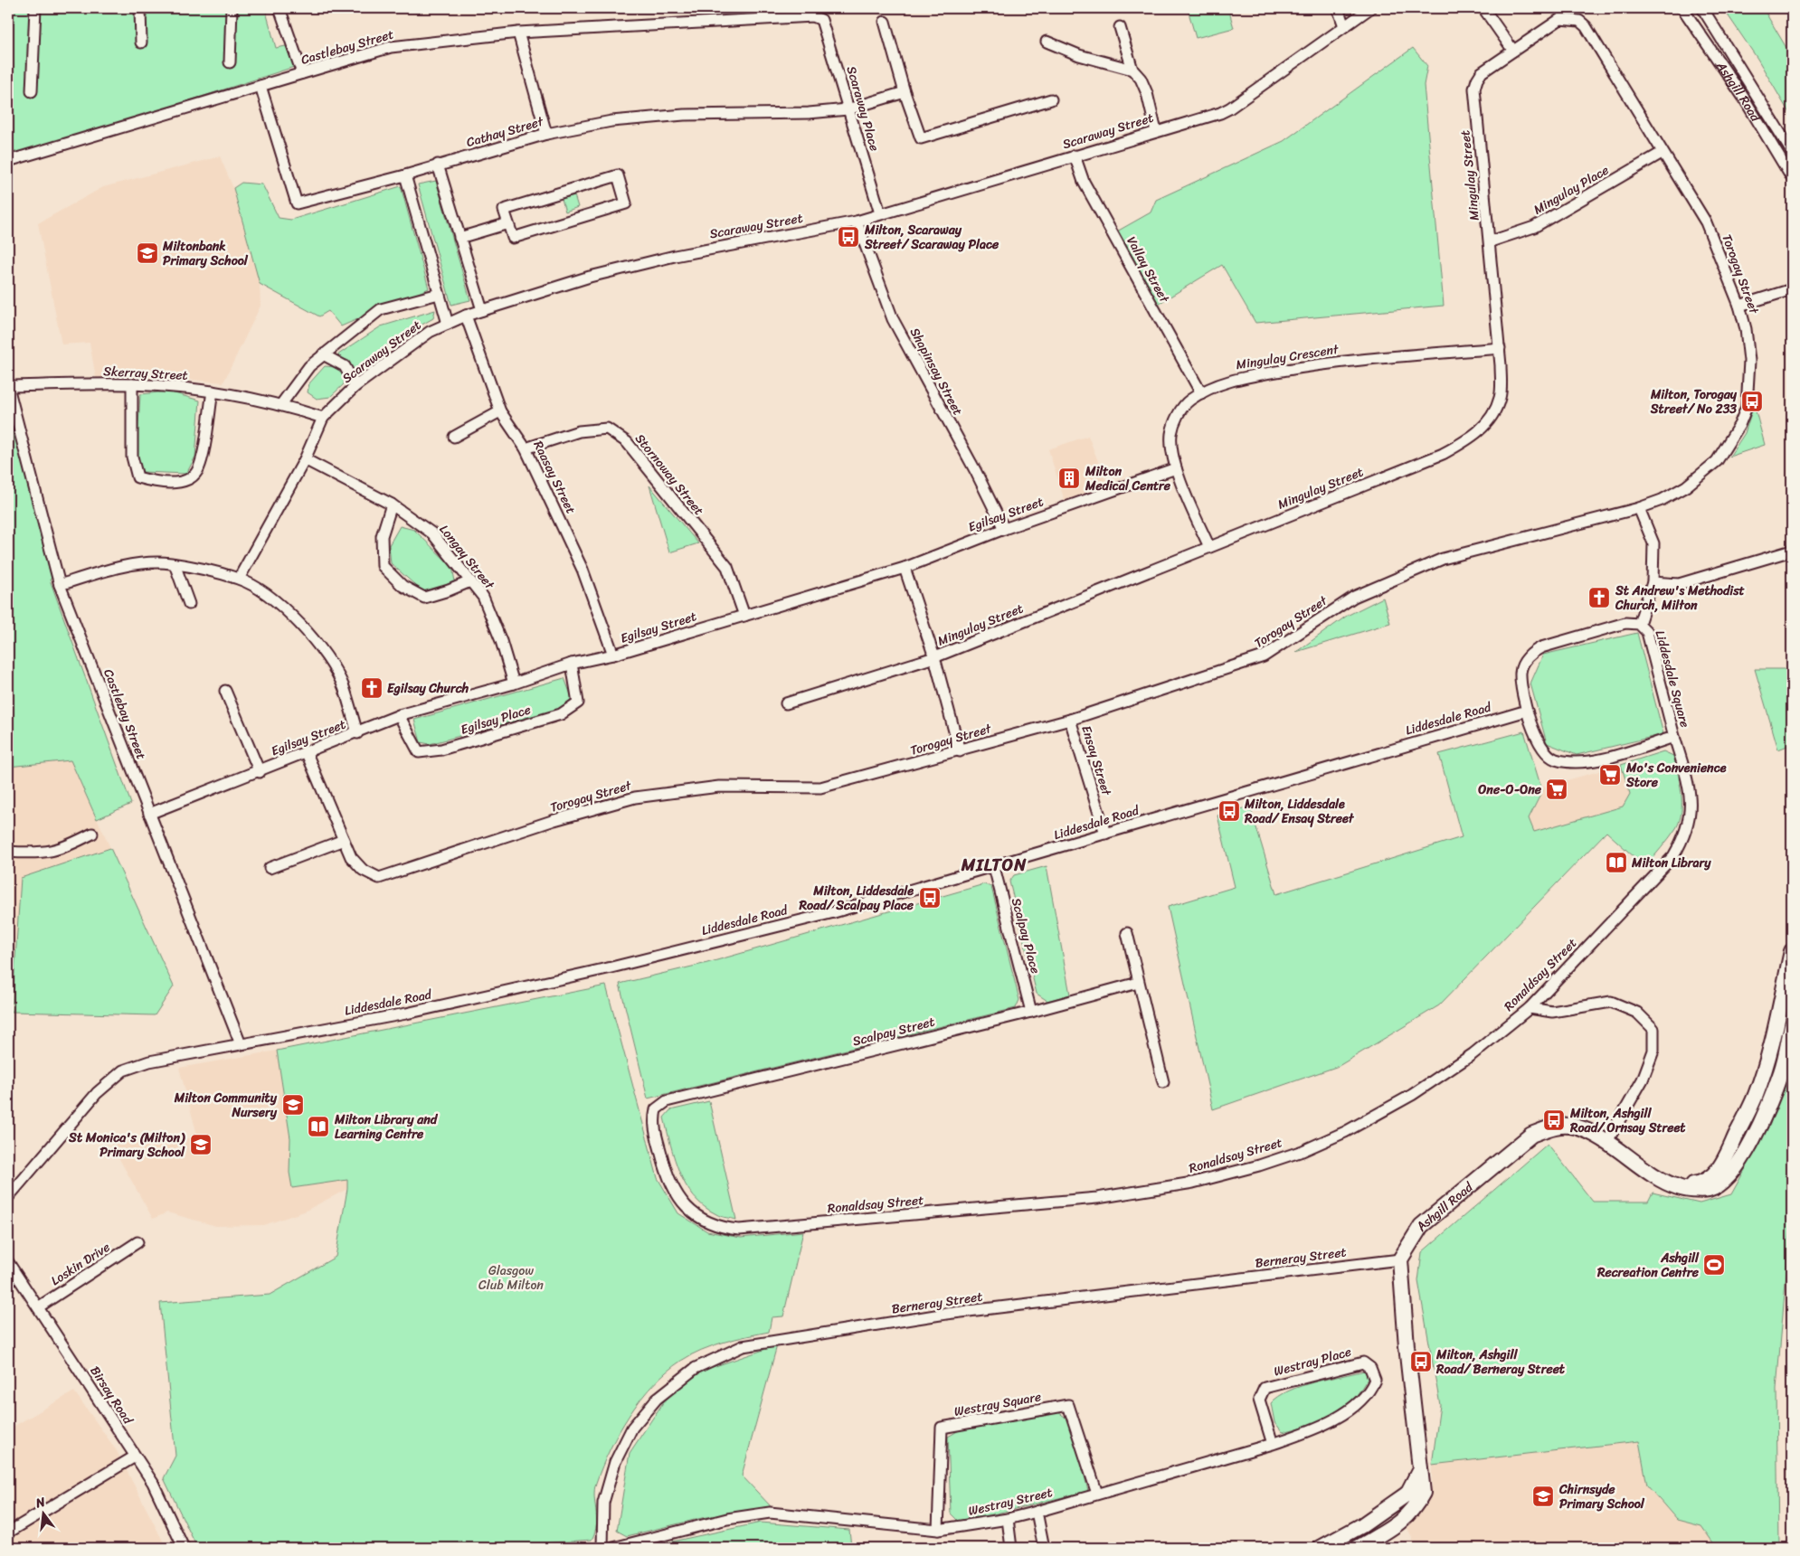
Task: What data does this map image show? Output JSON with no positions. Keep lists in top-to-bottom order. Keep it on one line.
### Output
{"streets":{"street":["Castlebay Street","Ashgill Road","Scaraway Place","Scaraway Street","Cathay Street","Mingulay Street","Mingulay Place","Vallay Street","Torogay Street","Mingulay Crescent","Shapinsay Street","Skerray Street","Stornoway Street","Raasay Street","Egilsay Street","Longay Street","Liddesdale Square","Liddesdale Road","Egilsay Place","Ensay Street","Scalpay Place","Ronaldsay Street","Scalpay Street","Berneray Street","Loskin Drive","Westray Place","Birsay Road","Westray Square","Westray Street"]},"crossings":[["Castlebay Street","Scaraway Place"],["Castlebay Street","Cathay Street"],["Castlebay Street","Skerray Street"],["Castlebay Street","Egilsay Street"],["Castlebay Street","Liddesdale Road"],["Ashgill Road","Berneray Street"],["Scaraway Place","Scaraway Street"],["Scaraway Place","Cathay Street"],["Scaraway Street","Vallay Street"],["Scaraway Street","Shapinsay Street"],["Scaraway Street","Skerray Street"],["Scaraway Street","Raasay Street"],["Scaraway Street","Longay Street"],["Mingulay Street","Mingulay Place"],["Mingulay Street","Torogay Street"],["Mingulay Street","Mingulay Crescent"],["Mingulay Place","Torogay Street"],["Vallay Street","Mingulay Crescent"],["Torogay Street","Egilsay Street"],["Torogay Street","Ensay Street"],["Mingulay Crescent","Egilsay Street"],["Shapinsay Street","Egilsay Street"],["Stornoway Street","Raasay Street"],["Stornoway Street","Egilsay Street"],["Raasay Street","Egilsay Street"],["Egilsay Street","Longay Street"],["Egilsay Street","Egilsay Place"],["Liddesdale Square","Liddesdale Road"],["Liddesdale Square","Ronaldsay Street"],["Liddesdale Road","Ensay Street"],["Liddesdale Road","Scalpay Place"],["Liddesdale Road","Ronaldsay Street"],["Scalpay Place","Scalpay Street"],["Ronaldsay Street","Scalpay Street"],["Loskin Drive","Birsay Road"],["Westray Place","Westray Street"],["Westray Square","Westray Street"]],"districts":["MILTON"],"parks":["Glasgow Club Milton"],"places":{"bus stop":["Milton, Scaraway Street/ Scaraway Place","Milton, Torogay Street/ No 233","Milton, Liddesdale Road/ Ensay Street","Milton, Liddesdale Road/ Scalpay Place","Milton, Ashgill Road/ Ornsay Street","Milton, Ashgill Road/ Berneray Street"],"school or university":["Miltonbank Primary School","Milton Community Nursery","St Monica's (Milton) Primary School","Chirnsyde Primary School"],"building":["Milton Medical Centre"],"church":["St Andrew's Methodist Church, Milton","Egilsay Church"],"supermarket":["Mo's Convenience Store","One-O-One"],"library":["Milton Library","Milton Library and Learning Centre"],"sports":["Ashgill Recreation Centre"]},"north":"top"}
